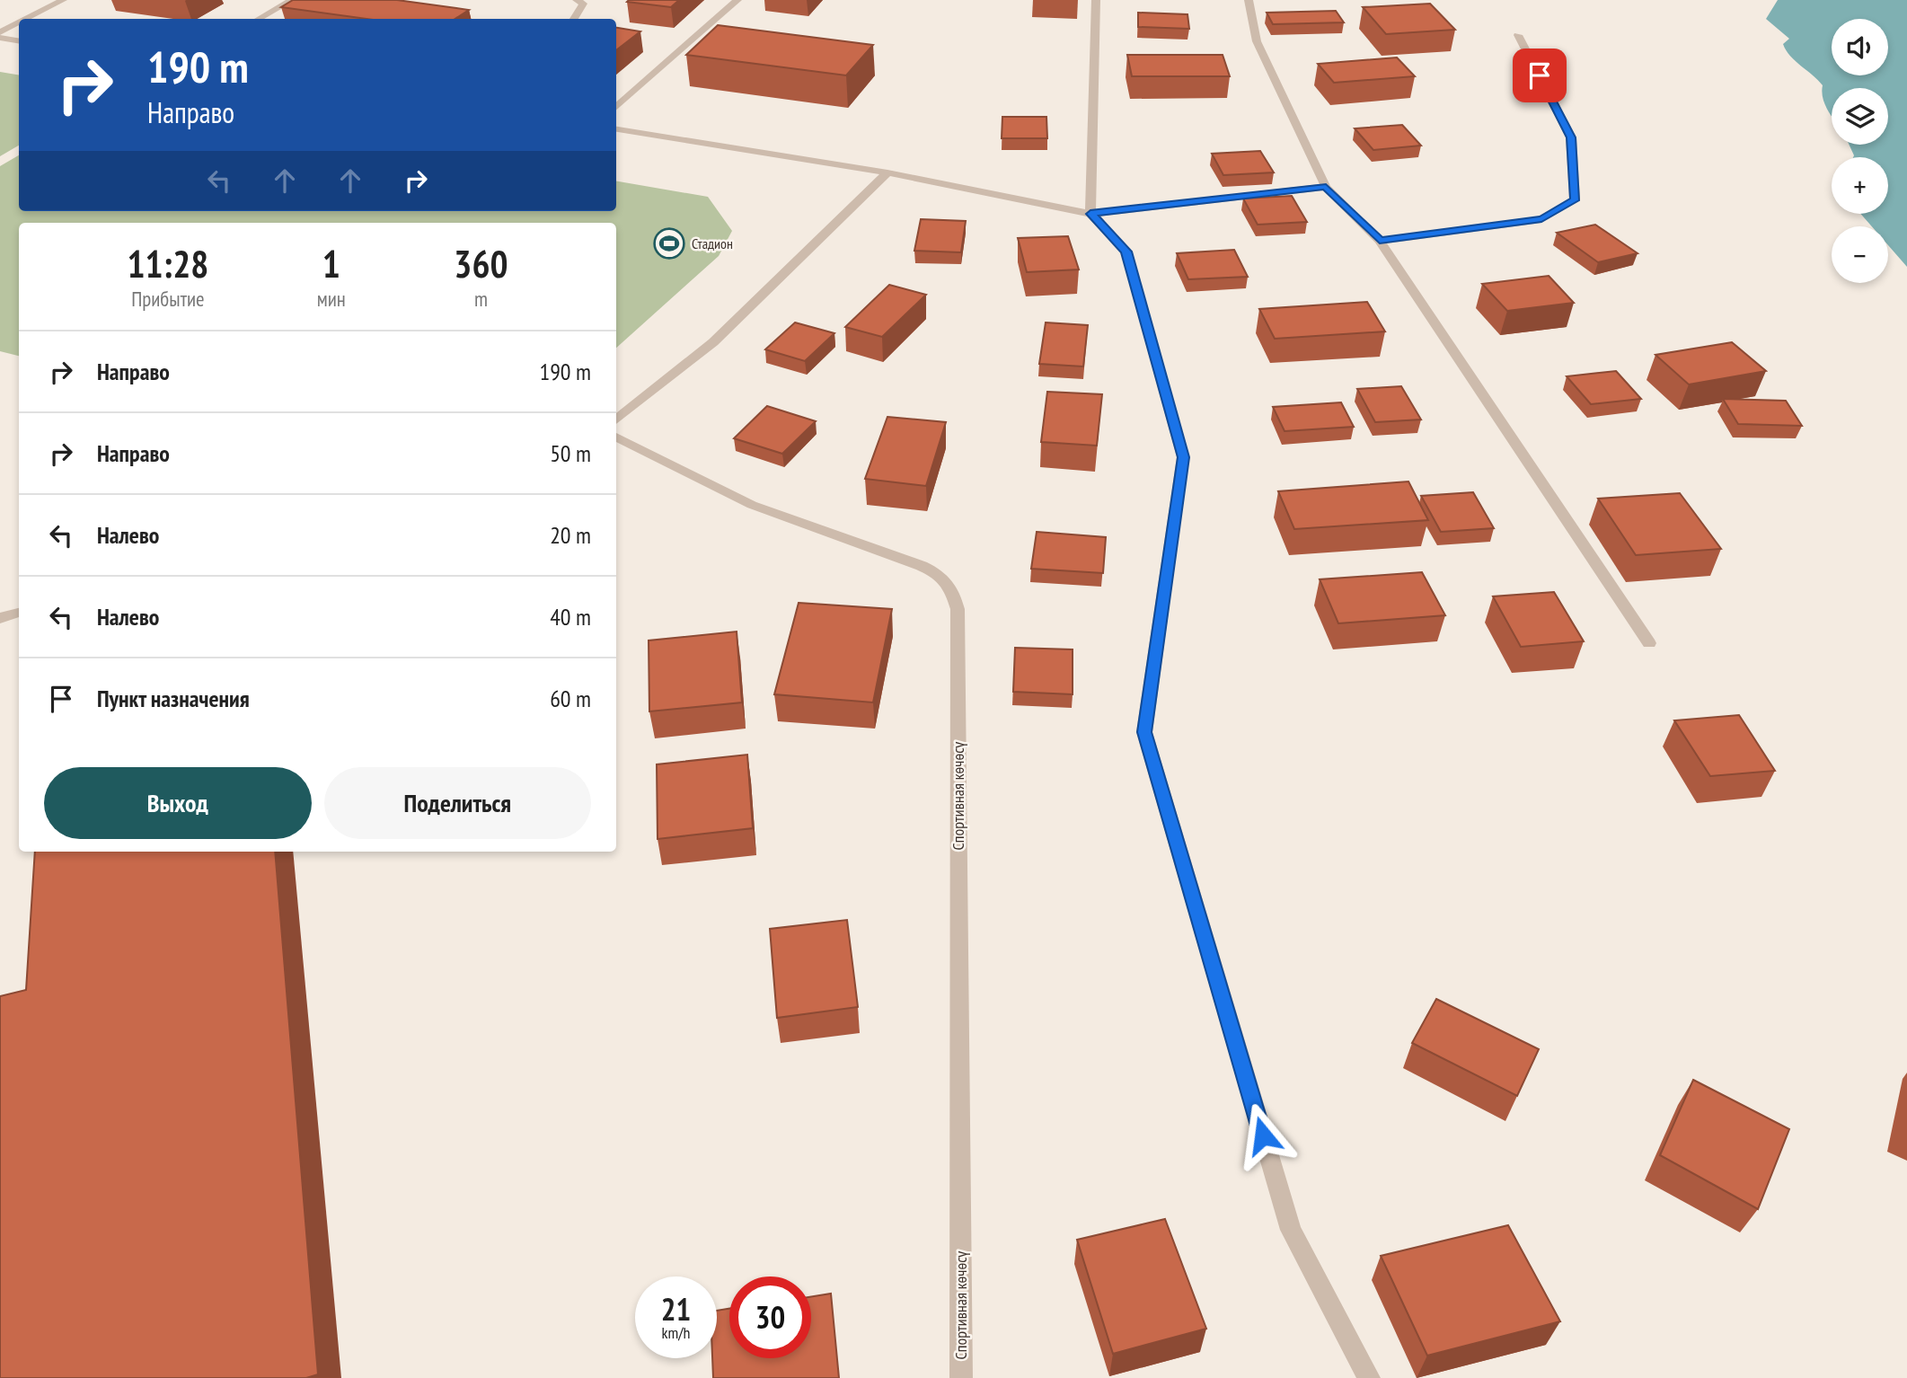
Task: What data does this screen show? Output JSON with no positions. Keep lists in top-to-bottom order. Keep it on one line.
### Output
{"streets":{"street":["Спортивная көчөсү"]},"places":{"sports":["Стадион"]},"page":{"map_buttons":["+","−"],"turn":["190 m","Направо"],"eta":["11:28","Прибытие","1","мин","360","m"],"list":[{"name":"Направо","value":"190 m"},{"name":"Направо","value":"50 m"},{"name":"Налево","value":"20 m"},{"name":"Налево","value":"40 m"},{"name":"Пункт назначения","value":"60 m"}],"buttons":["Выход","Поделиться"],"speed":"21 km/h","limit":"30"}}
